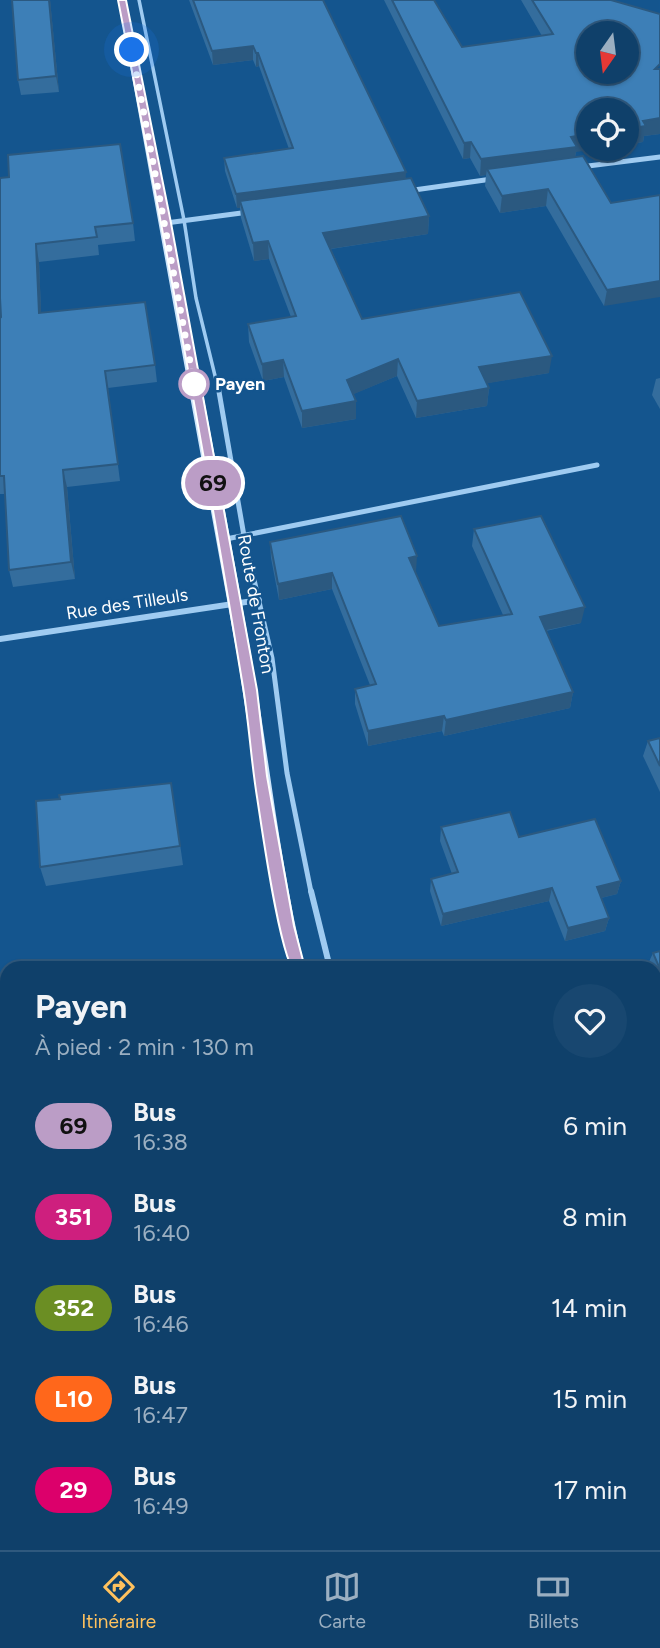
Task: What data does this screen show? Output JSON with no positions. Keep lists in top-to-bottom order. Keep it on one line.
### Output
{"streets":{"main road":["Route de Fronton"],"street":["Rue des Tilleuls"]},"crossings":[["Rue des Tilleuls","Route de Fronton"]],"places":["Payen"],"lines":["bus line 69"],"north":"bottom","page":{"on_map":"69","heading":["Payen","À pied · 2 min · 130 m"],"list":[{"mark":"69","name":"Bus","note":"16:38","value":"6 min"},{"mark":"351","name":"Bus","note":"16:40","value":"8 min"},{"mark":"352","name":"Bus","note":"16:46","value":"14 min"},{"mark":"L10","name":"Bus","note":"16:47","value":"15 min"},{"mark":"29","name":"Bus","note":"16:49","value":"17 min"}],"tabs":["Itinéraire","Carte","Billets"]}}
